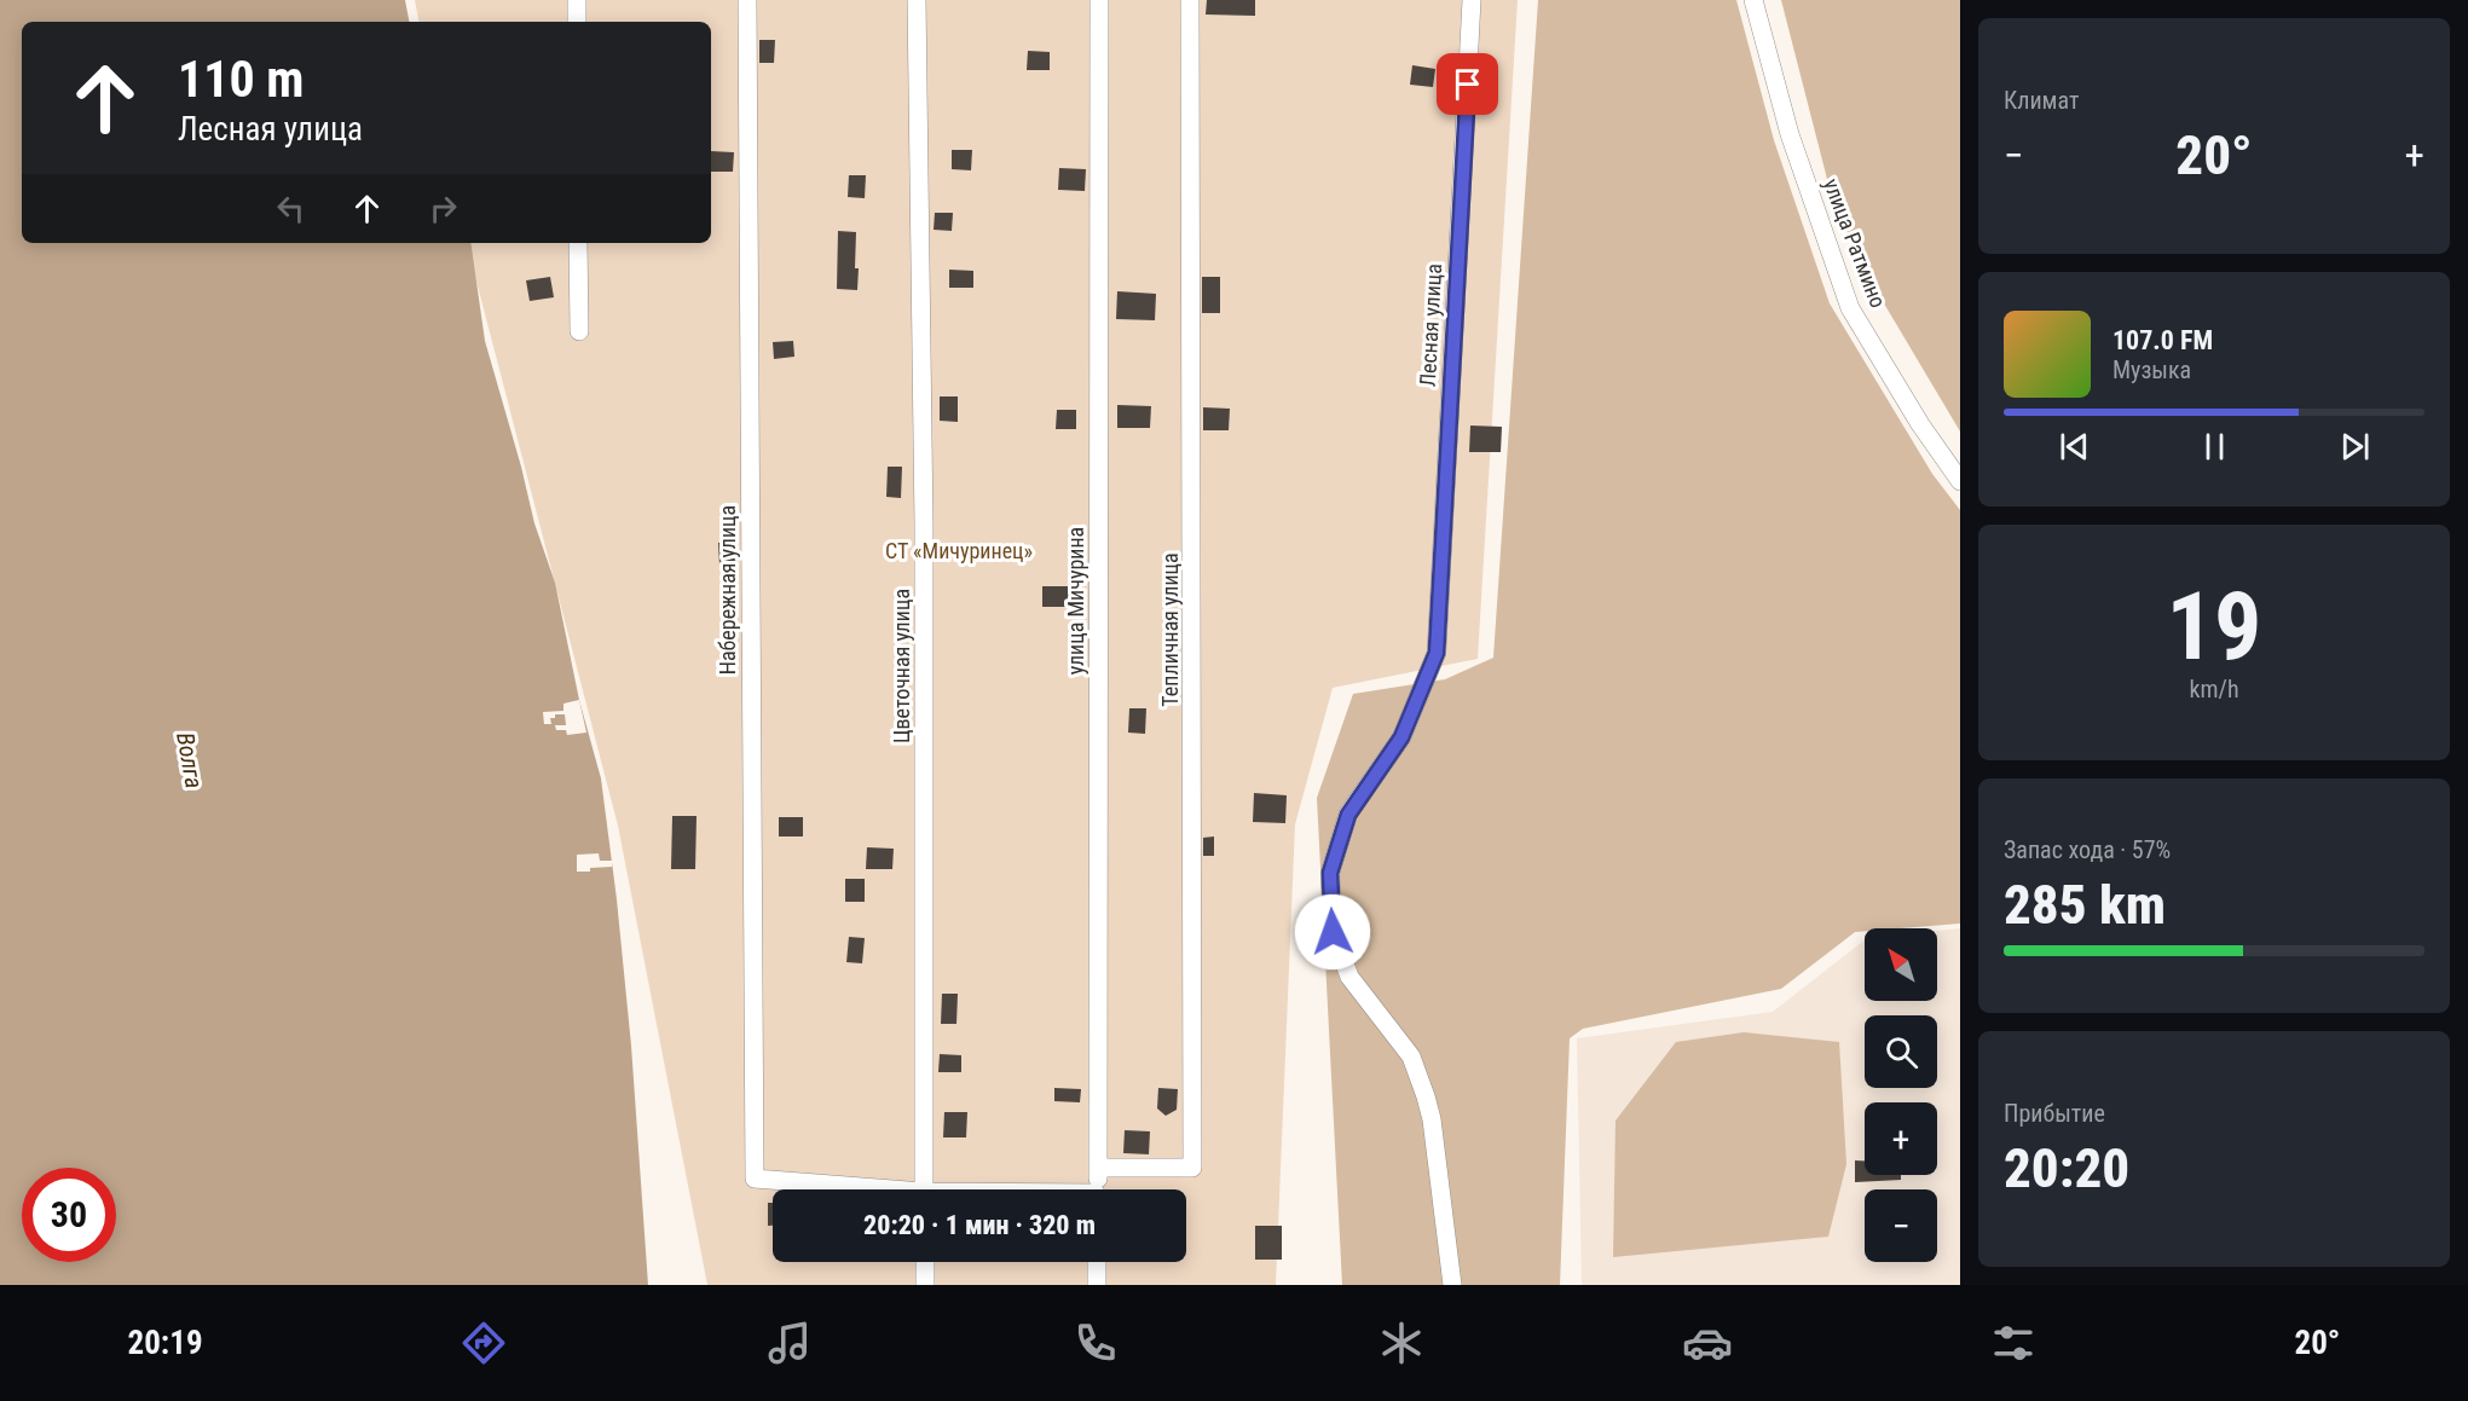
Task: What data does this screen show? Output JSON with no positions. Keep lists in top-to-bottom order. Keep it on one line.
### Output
{"streets":{"street":["улица Ратмино","Лесная улица","Набережная улица","улица Мичурина","Тепличная улица","Цветочная улица"]},"crossings":[["улица Мичурина","Тепличная улица"]],"water":["Волга"],"parks":["СТ «Мичуринец»"],"north":"top left","page":{"tile":["Климат",["19","km/h"],["Запас хода · 57%","285 km"],["Прибытие","20:20"]],"turn":["110 m","Лесная улица"],"heat":["−","20°","+"],"song":["107.0 FM","Музыка"],"map_buttons":["+","−"],"limit":"30","trip":"20:20 · 1 мин · 320 m","tabs":["20:19","20°"]}}
